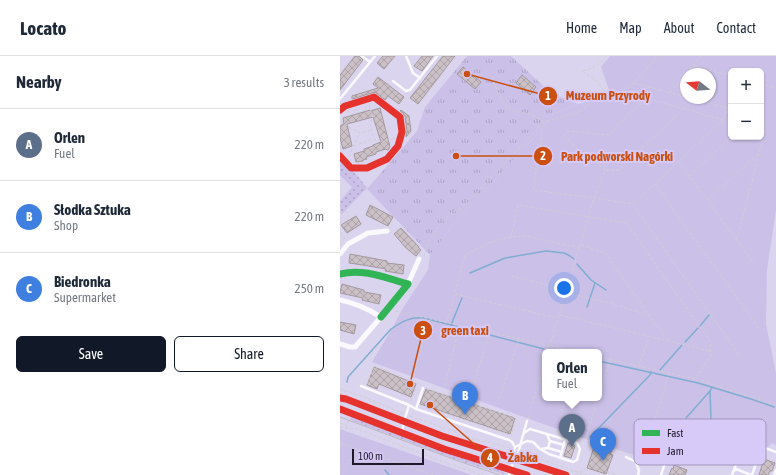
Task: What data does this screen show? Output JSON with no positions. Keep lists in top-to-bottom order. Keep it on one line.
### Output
{"places":["Muzeum Przyrody","Park podworski Nagórki","green taxi","Żabka"],"legend":["Fast","Jam"],"scale_bar":"100 m","north":"left","page":{"header":"Locato","nav":["Home","Map","About","Contact"],"heading":["Nearby","3 results"],"map_buttons":["+","−"],"list":[{"mark":"A","name":"Orlen","note":"Fuel","value":"220 m"},{"mark":"B","name":"Słodka Sztuka","note":"Shop","value":"220 m"},{"mark":"C","name":"Biedronka","note":"Supermarket","value":"250 m"}],"buttons":["Save","Share"],"popup":["Orlen","Fuel"],"pins":["B","A","C"],"scale":"100 m"}}
